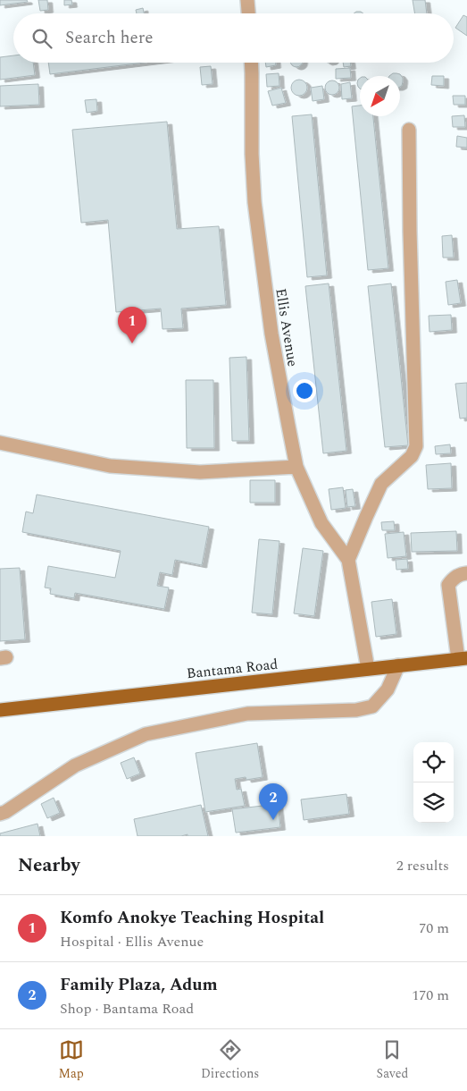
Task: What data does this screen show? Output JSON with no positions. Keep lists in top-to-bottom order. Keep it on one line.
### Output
{"streets":{"main road":["Bantama Road"],"street":["Ellis Avenue"]},"crossings":[["Ellis Avenue","Bantama Road"]],"north":"bottom left","page":{"search":"Search here","pins":["1","2"],"heading":["Nearby","2 results"],"list":[{"mark":"1","name":"Komfo Anokye Teaching Hospital","note":"Hospital · Ellis Avenue","value":"70 m"},{"mark":"2","name":"Family Plaza, Adum","note":"Shop · Bantama Road","value":"170 m"}],"nav":["Map","Directions","Saved"]}}
